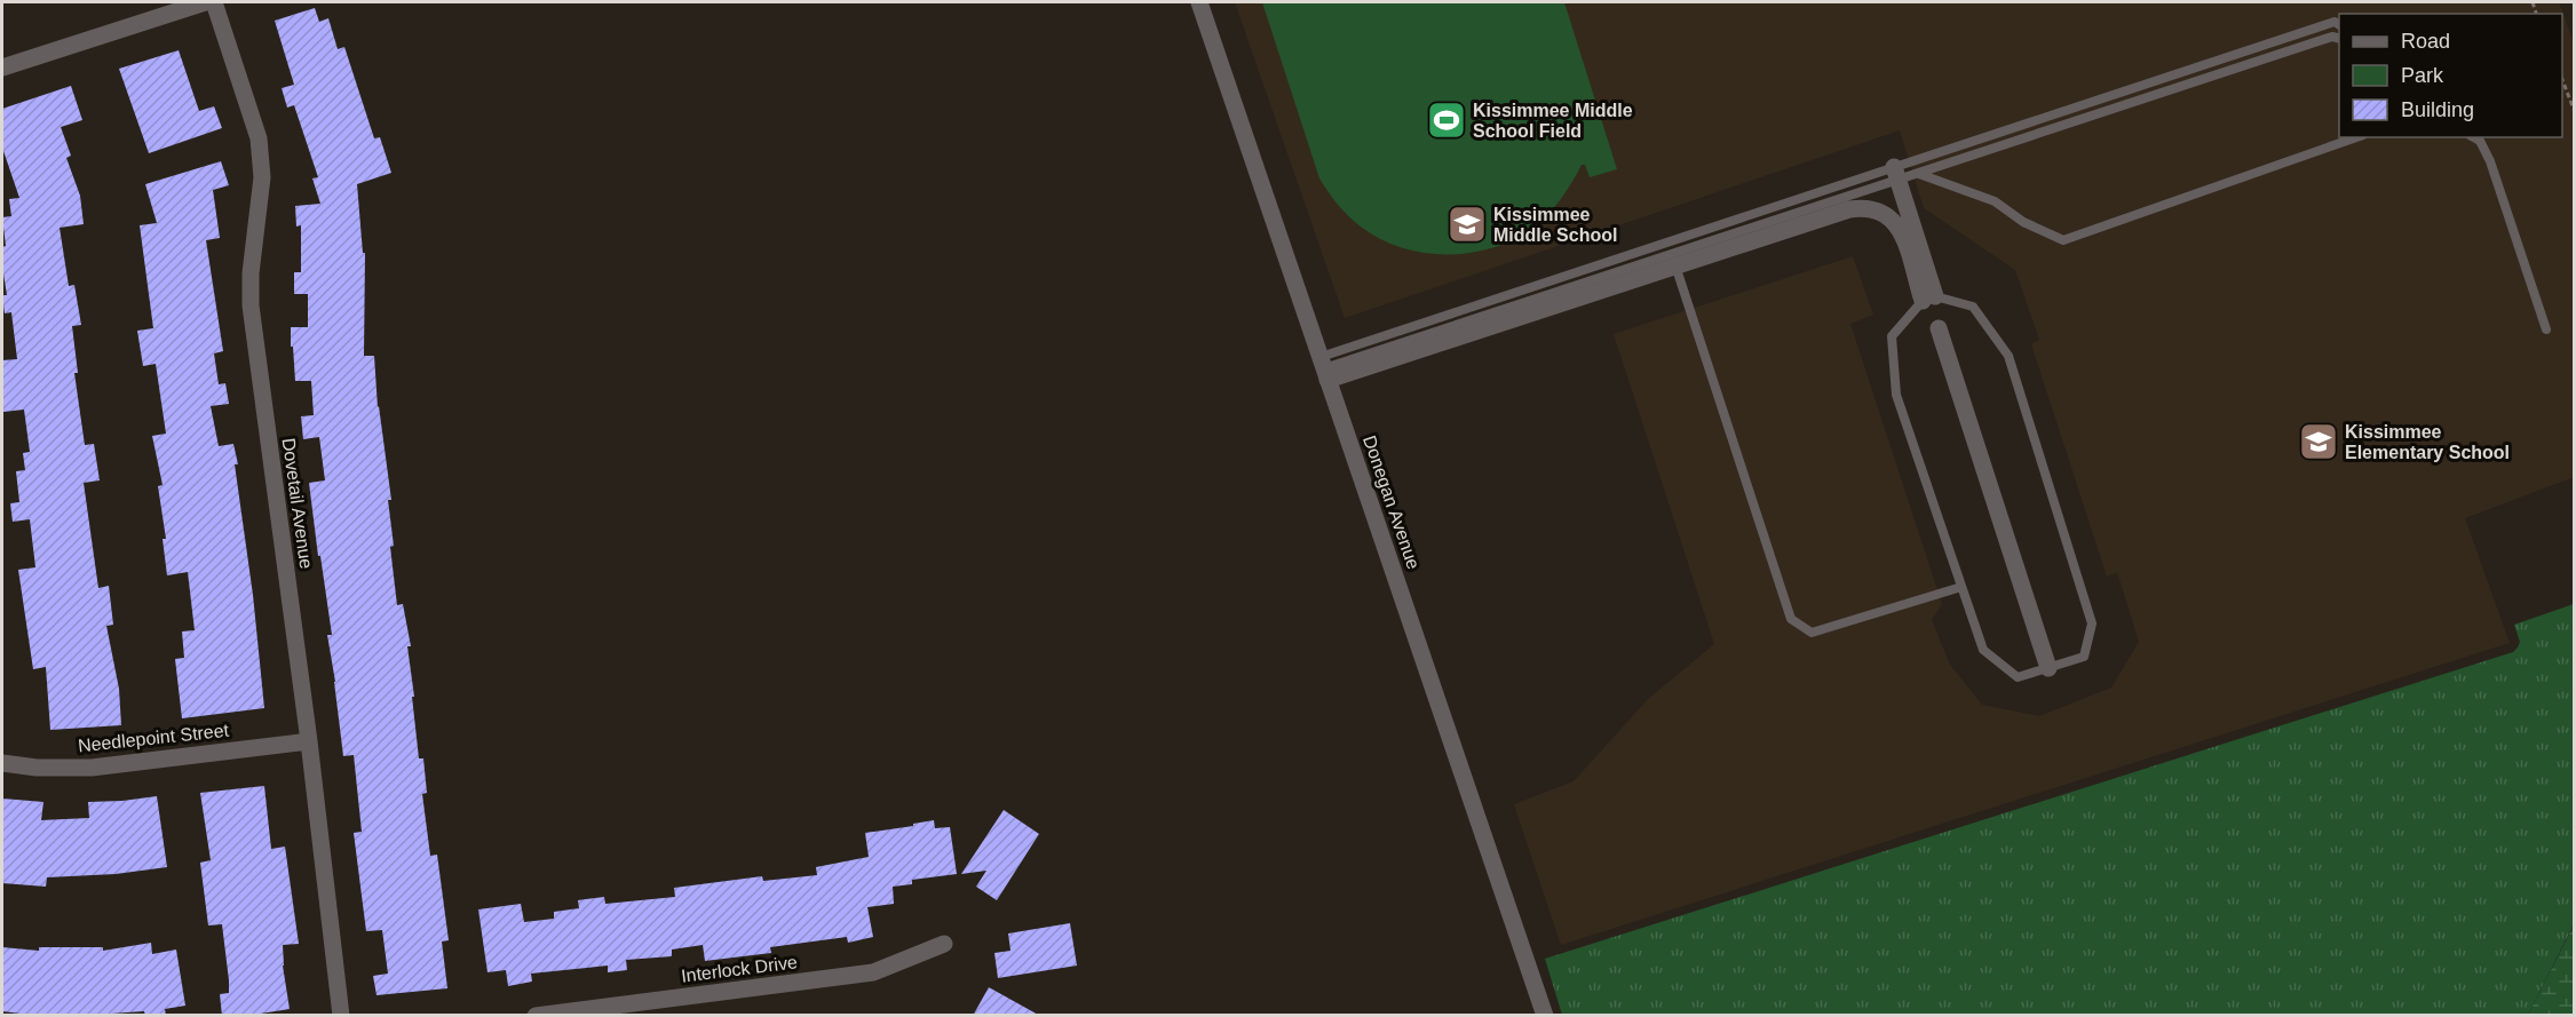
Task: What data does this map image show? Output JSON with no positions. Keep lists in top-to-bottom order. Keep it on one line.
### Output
{"streets":{"street":["Donegan Avenue","Dovetail Avenue","Needlepoint Street","Interlock Drive"]},"crossings":[["Dovetail Avenue","Needlepoint Street"]],"places":{"sports":["Kissimmee Middle School Field"],"school or university":["Kissimmee Middle School","Kissimmee Elementary School"]},"legend":["Road","Park","Building"]}
